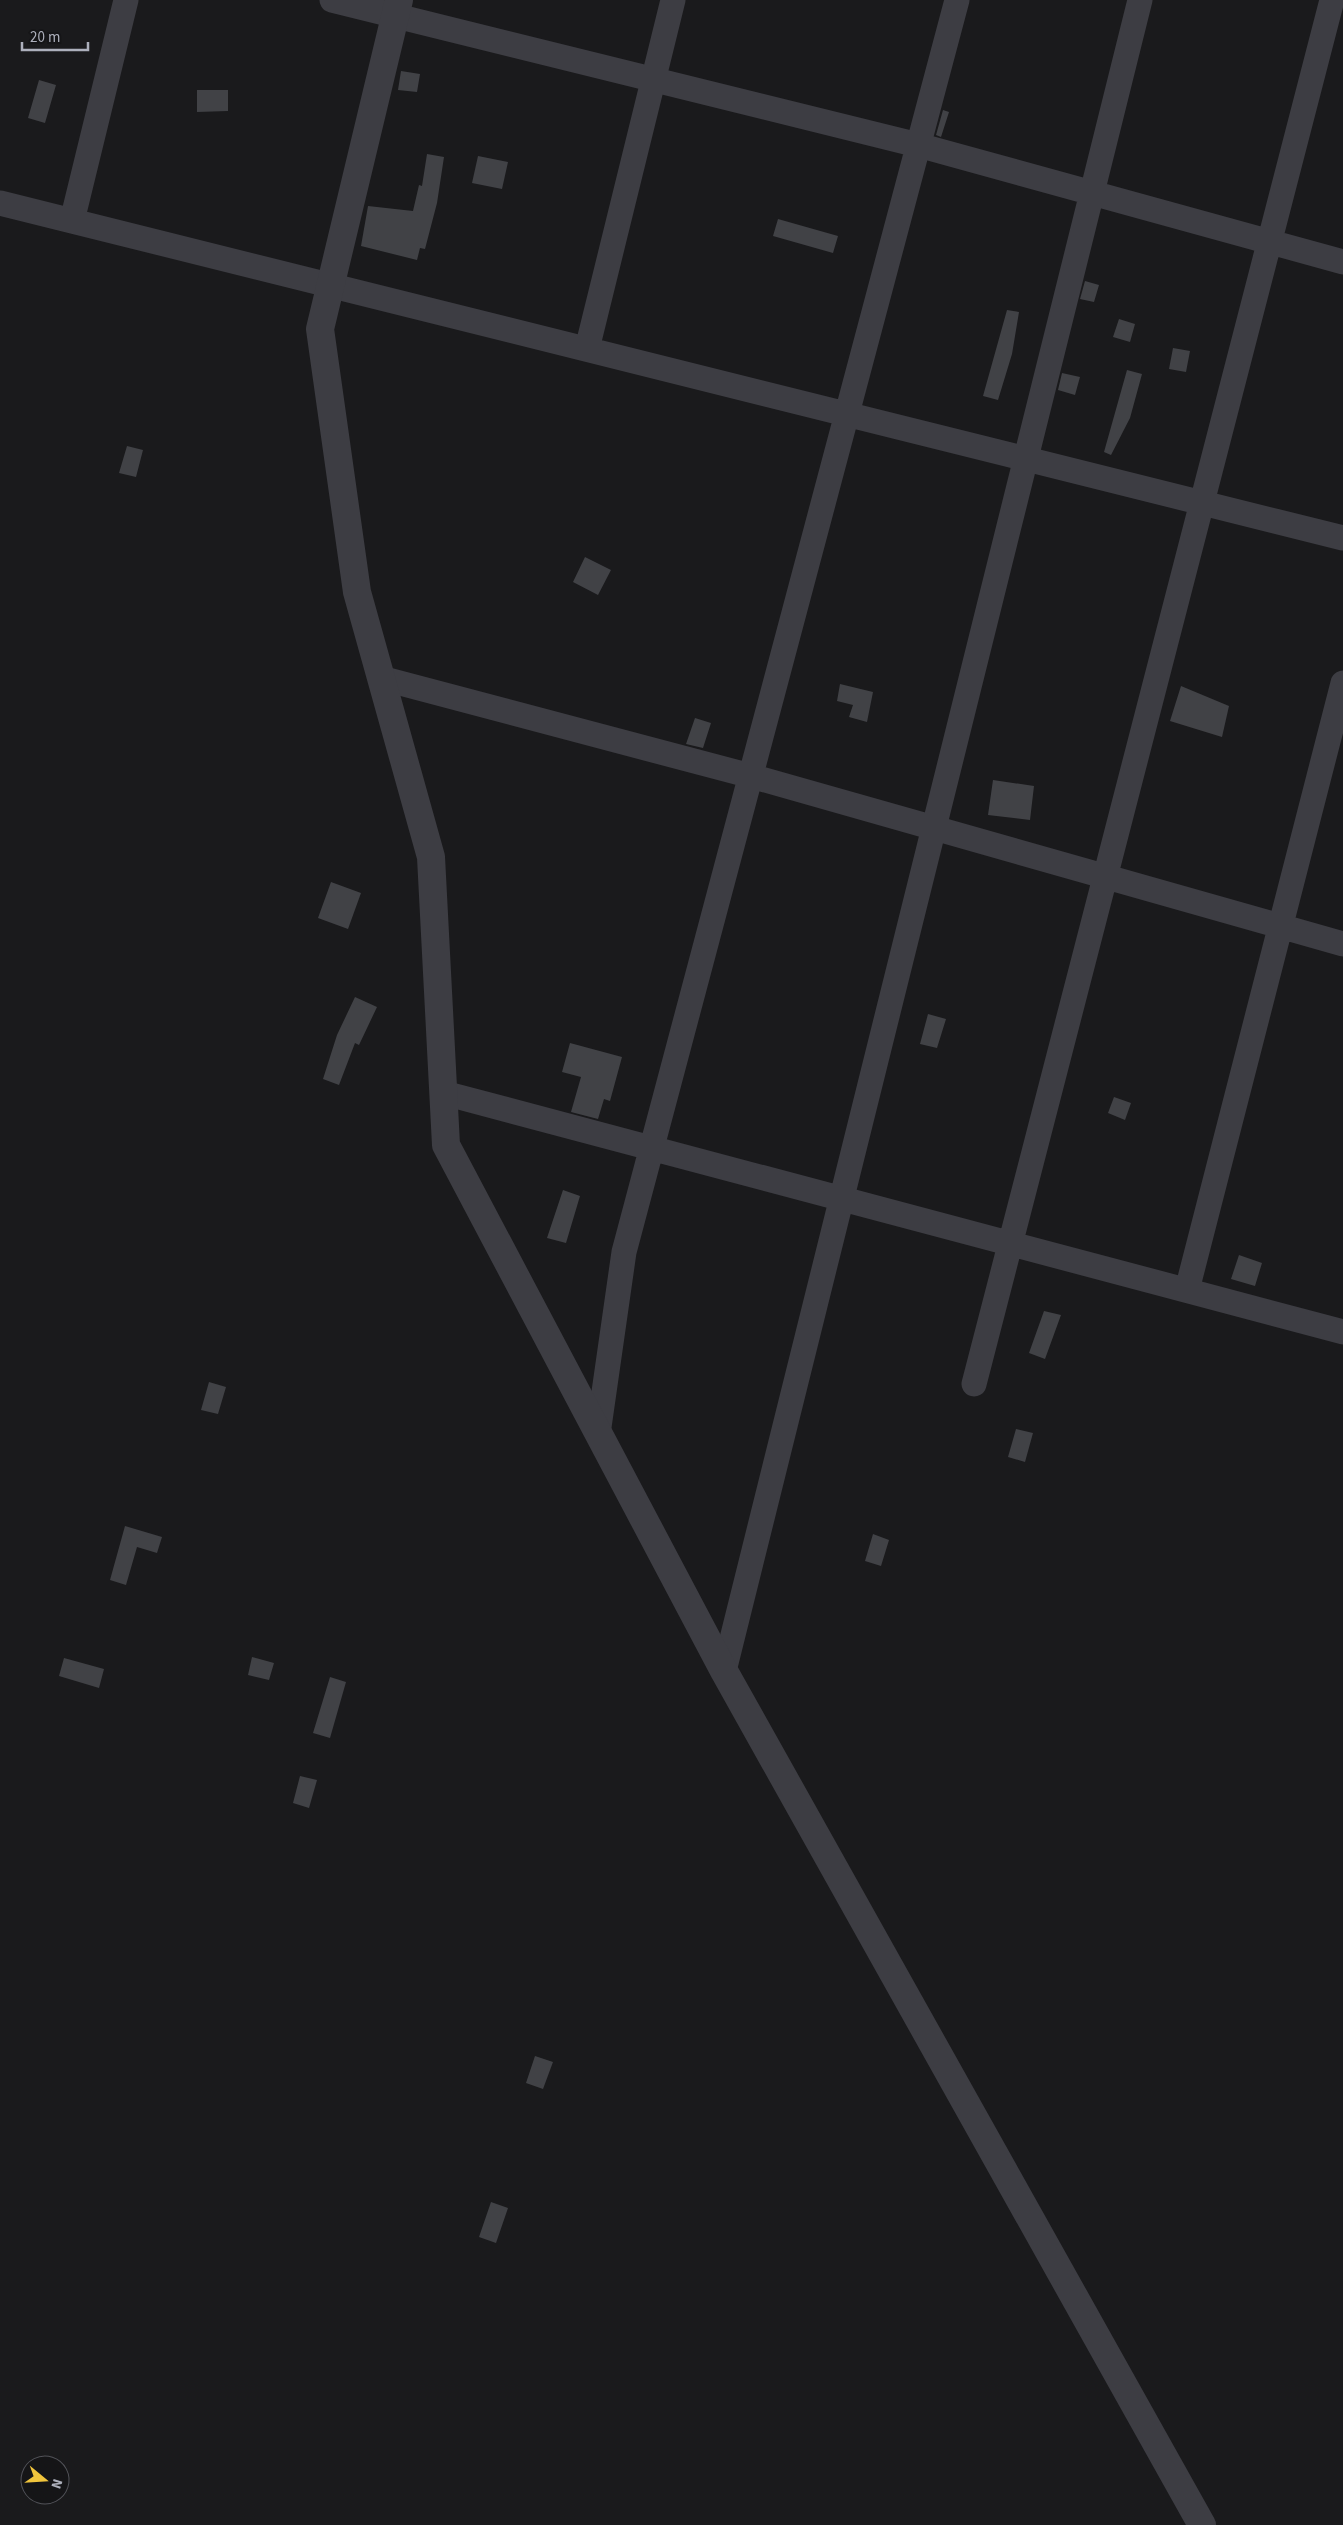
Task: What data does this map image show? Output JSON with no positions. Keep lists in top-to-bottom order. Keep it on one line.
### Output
{"scale_bar":"20 m","north":"right"}
